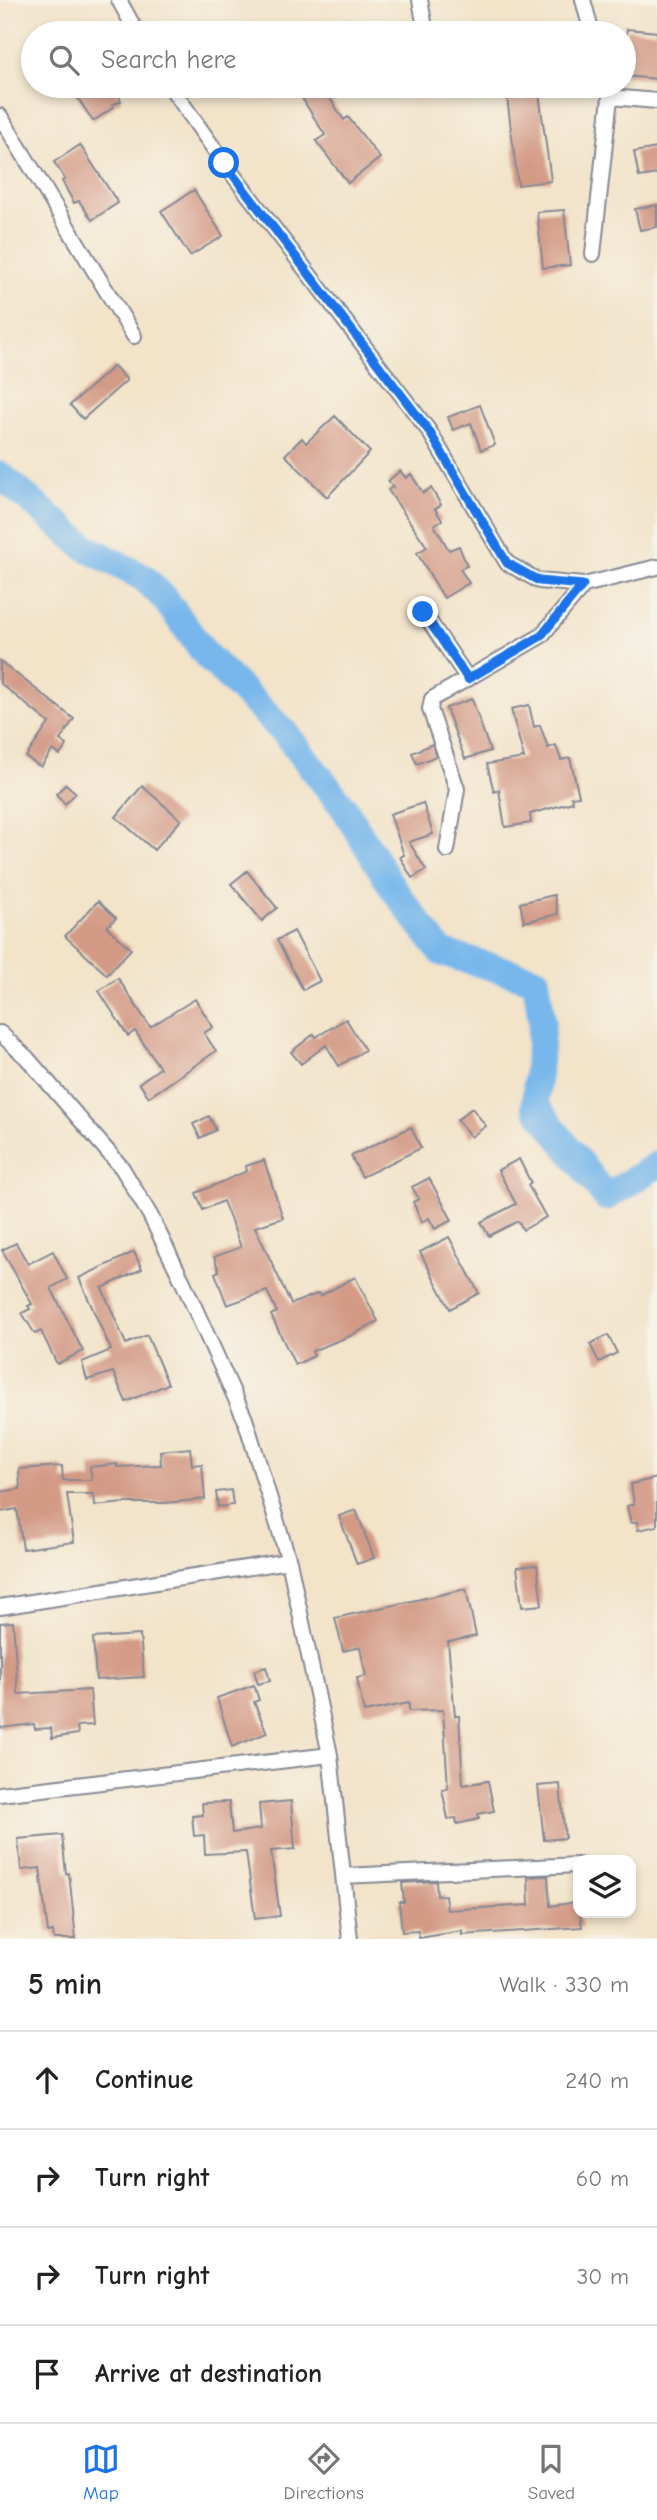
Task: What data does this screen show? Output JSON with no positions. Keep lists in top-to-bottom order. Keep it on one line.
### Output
{"page":{"search":"Search here","heading":["5 min","Walk · 330 m"],"list":[["Continue","240 m"],["Turn right","60 m"],["Turn right","30 m"],"Arrive at destination"],"nav":["Map","Directions","Saved"]}}
